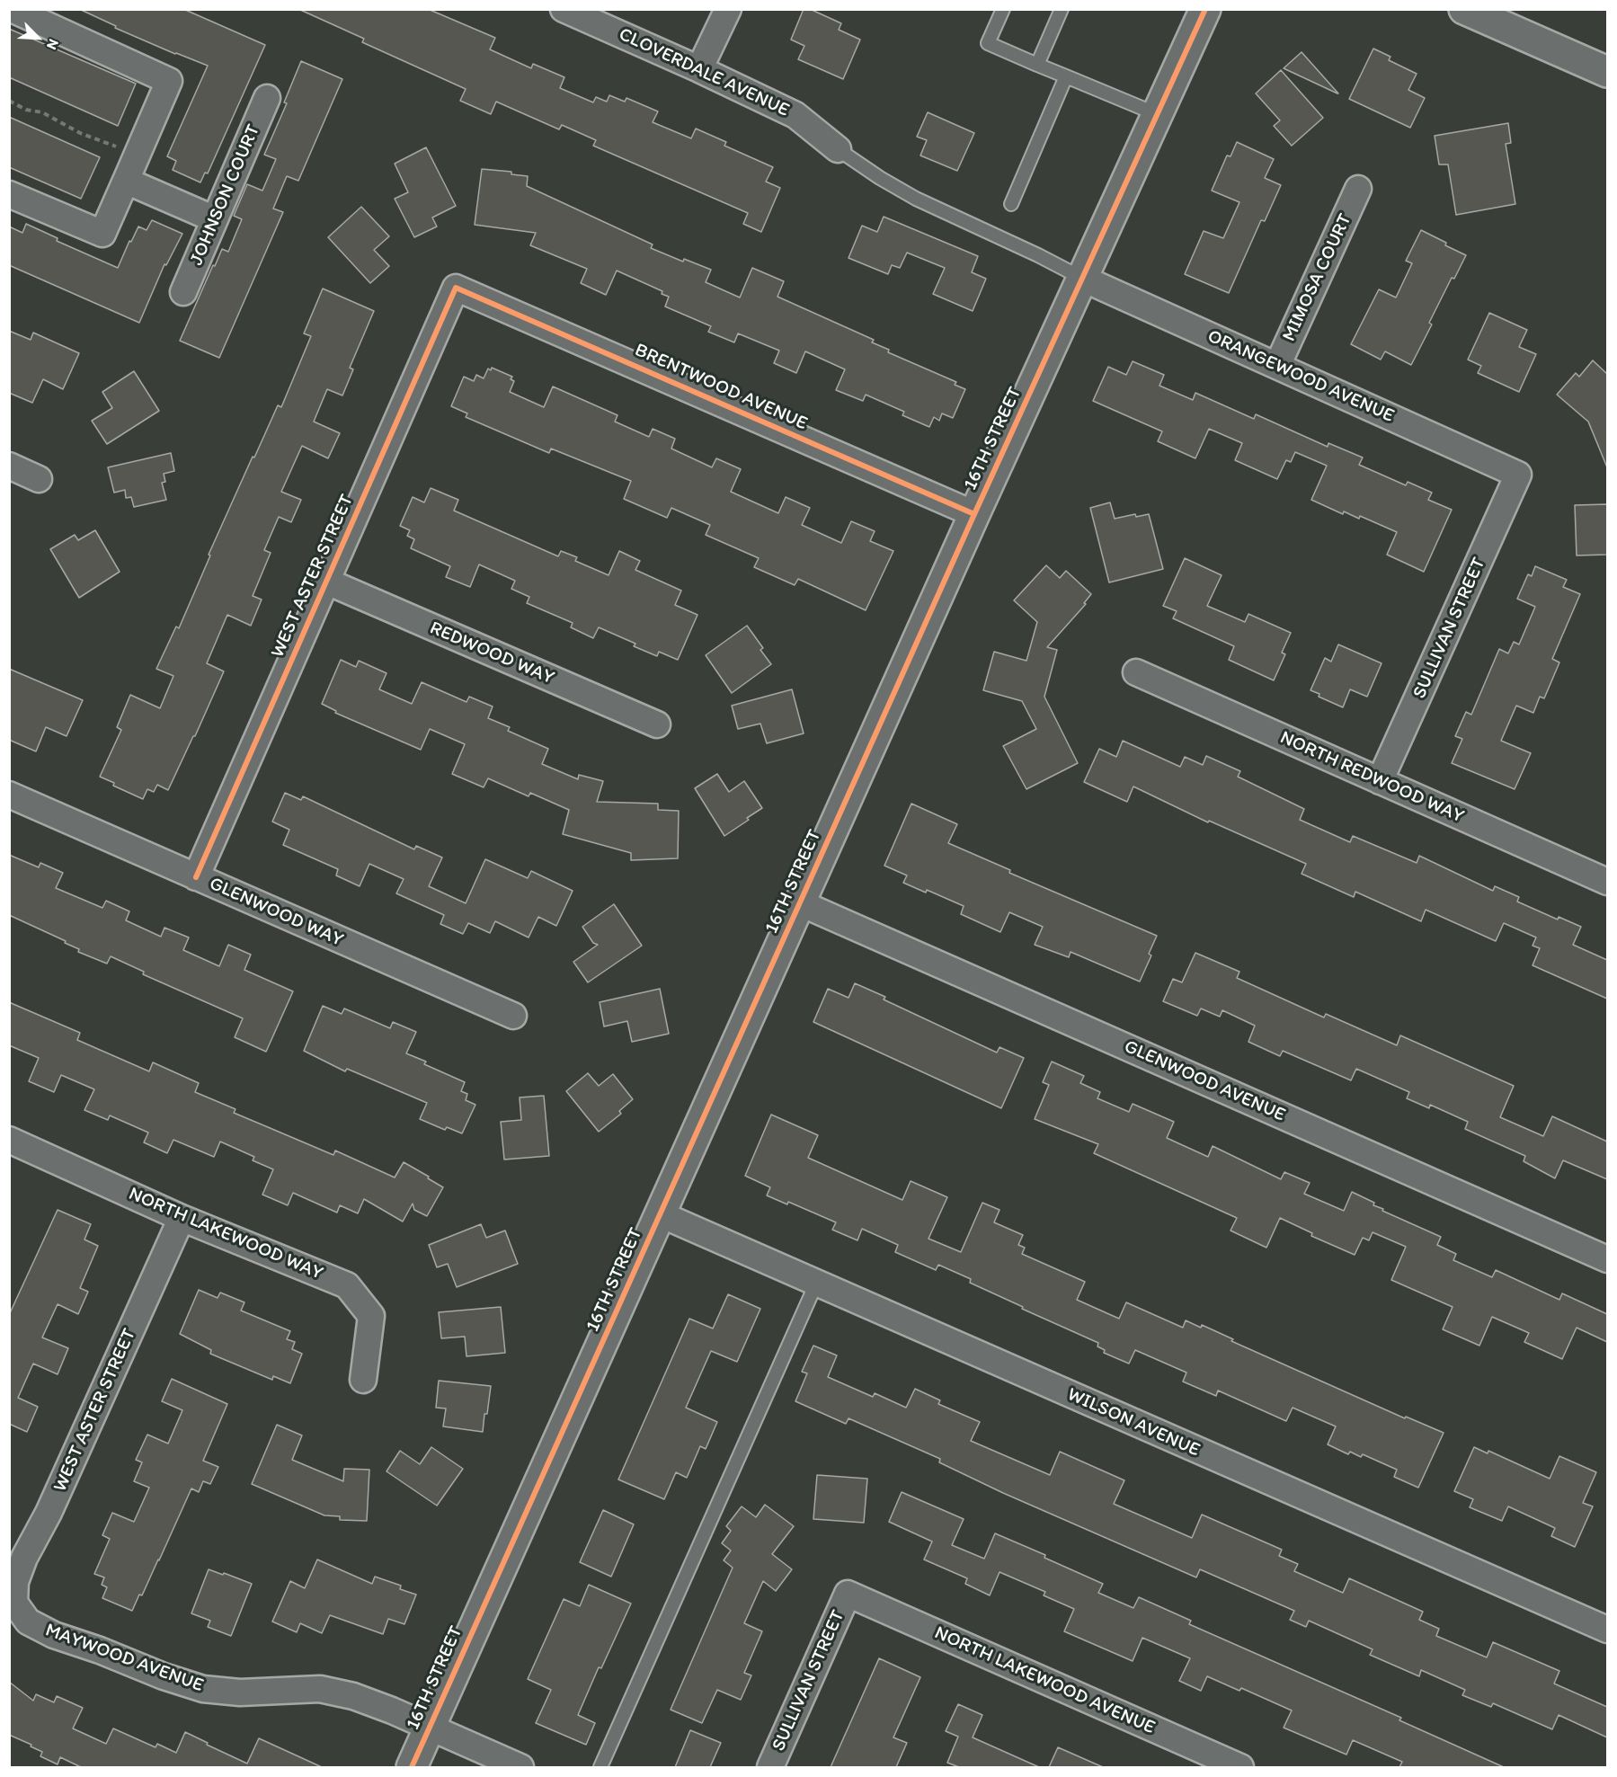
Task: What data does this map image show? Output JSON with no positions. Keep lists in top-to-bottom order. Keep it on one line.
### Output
{"streets":{"main road":["16TH STREET"],"street":["CLOVERDALE AVENUE","JOHNSON COURT","MIMOSA COURT","ORANGEWOOD AVENUE","BRENTWOOD AVENUE","WEST ASTER STREET","SULLIVAN STREET","REDWOOD WAY","NORTH REDWOOD WAY","GLENWOOD WAY","GLENWOOD AVENUE","NORTH LAKEWOOD WAY","WILSON AVENUE","MAYWOOD AVENUE","NORTH LAKEWOOD AVENUE"]},"crossings":[["MIMOSA COURT","ORANGEWOOD AVENUE"],["ORANGEWOOD AVENUE","16TH STREET"],["ORANGEWOOD AVENUE","SULLIVAN STREET"],["BRENTWOOD AVENUE","16TH STREET"],["BRENTWOOD AVENUE","WEST ASTER STREET"],["16TH STREET","GLENWOOD AVENUE"],["16TH STREET","WILSON AVENUE"],["16TH STREET","MAYWOOD AVENUE"],["WEST ASTER STREET","REDWOOD WAY"],["WEST ASTER STREET","GLENWOOD WAY"],["WEST ASTER STREET","NORTH LAKEWOOD WAY"],["WEST ASTER STREET","MAYWOOD AVENUE"],["SULLIVAN STREET","NORTH REDWOOD WAY"],["SULLIVAN STREET","NORTH LAKEWOOD AVENUE"]],"north":"bottom right"}
